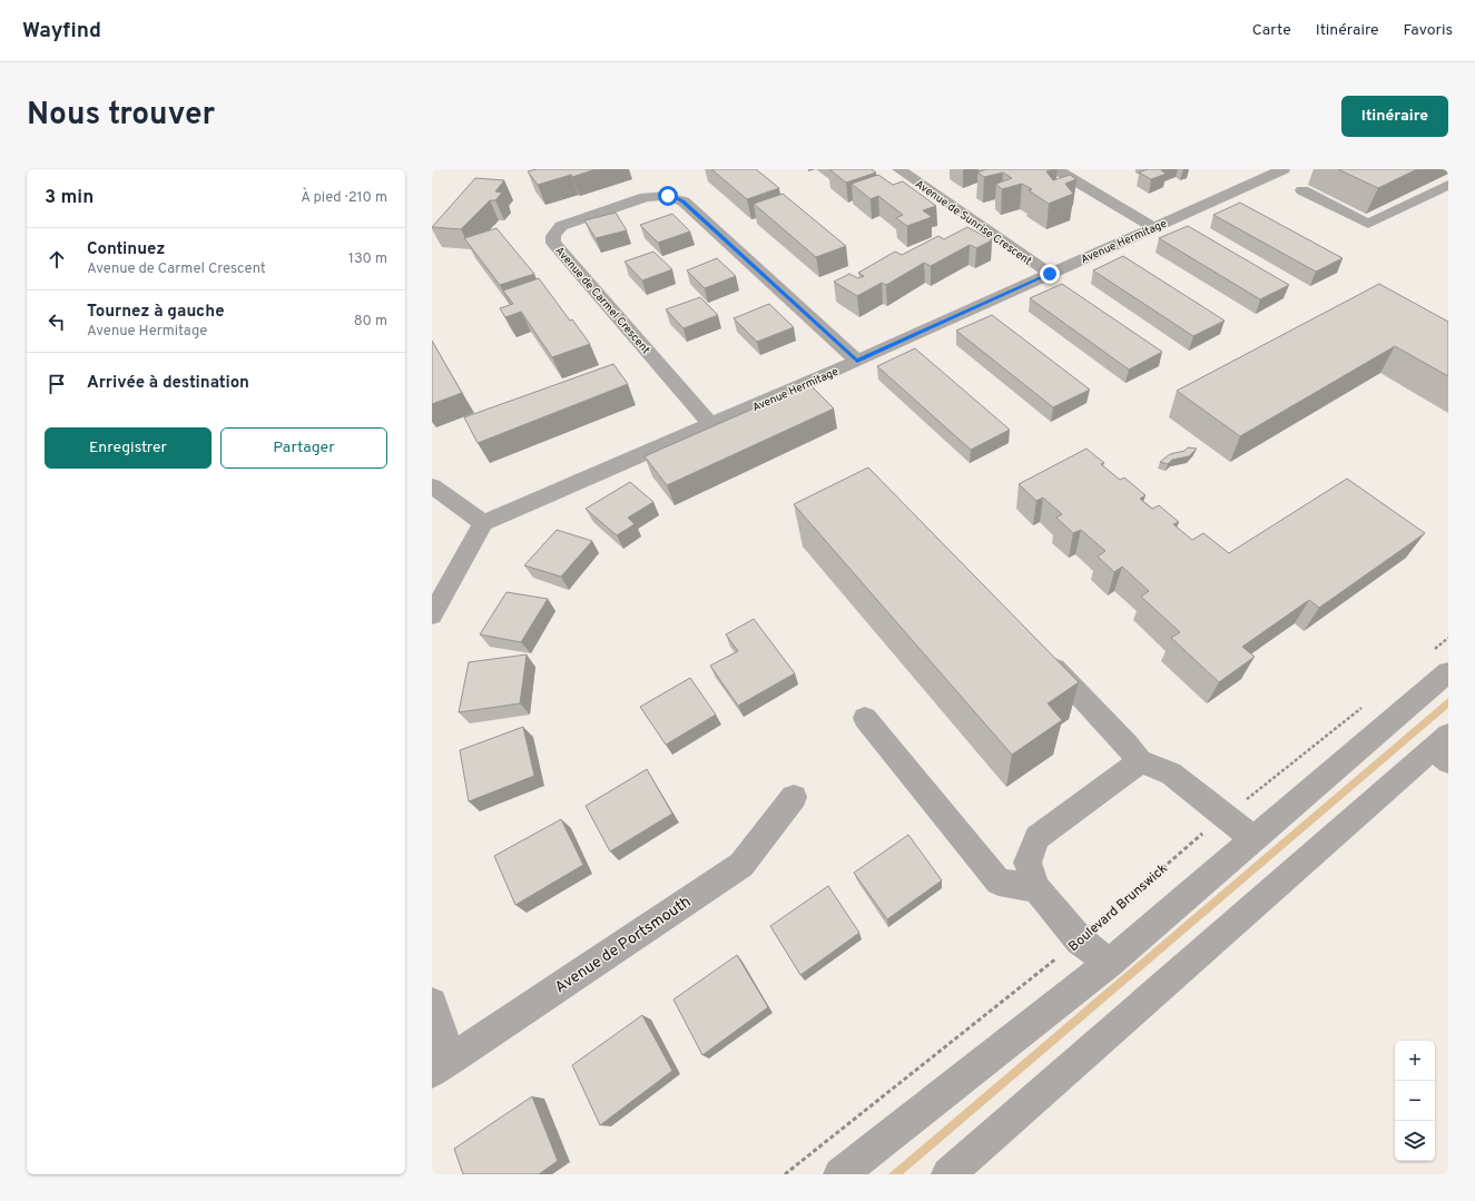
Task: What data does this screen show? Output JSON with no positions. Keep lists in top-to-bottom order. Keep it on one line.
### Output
{"streets":{"street":["Avenue de Sunrise Crescent","Avenue Hermitage","Avenue de Carmel Crescent","Avenue de Portsmouth"],"path":["Boulevard Brunswick"]},"crossings":[["Avenue de Sunrise Crescent","Avenue Hermitage"],["Avenue Hermitage","Avenue de Carmel Crescent"]],"page":{"header":"Wayfind","nav":["Carte","Itinéraire","Favoris"],"title":"Nous trouver","buttons":["Itinéraire",["Enregistrer","Partager"]],"heading":["3 min","À pied · 210 m"],"list":[["Continuez","Avenue de Carmel Crescent","130 m"],["Tournez à gauche","Avenue Hermitage","80 m"],"Arrivée à destination"],"map_buttons":["+","−"]}}
